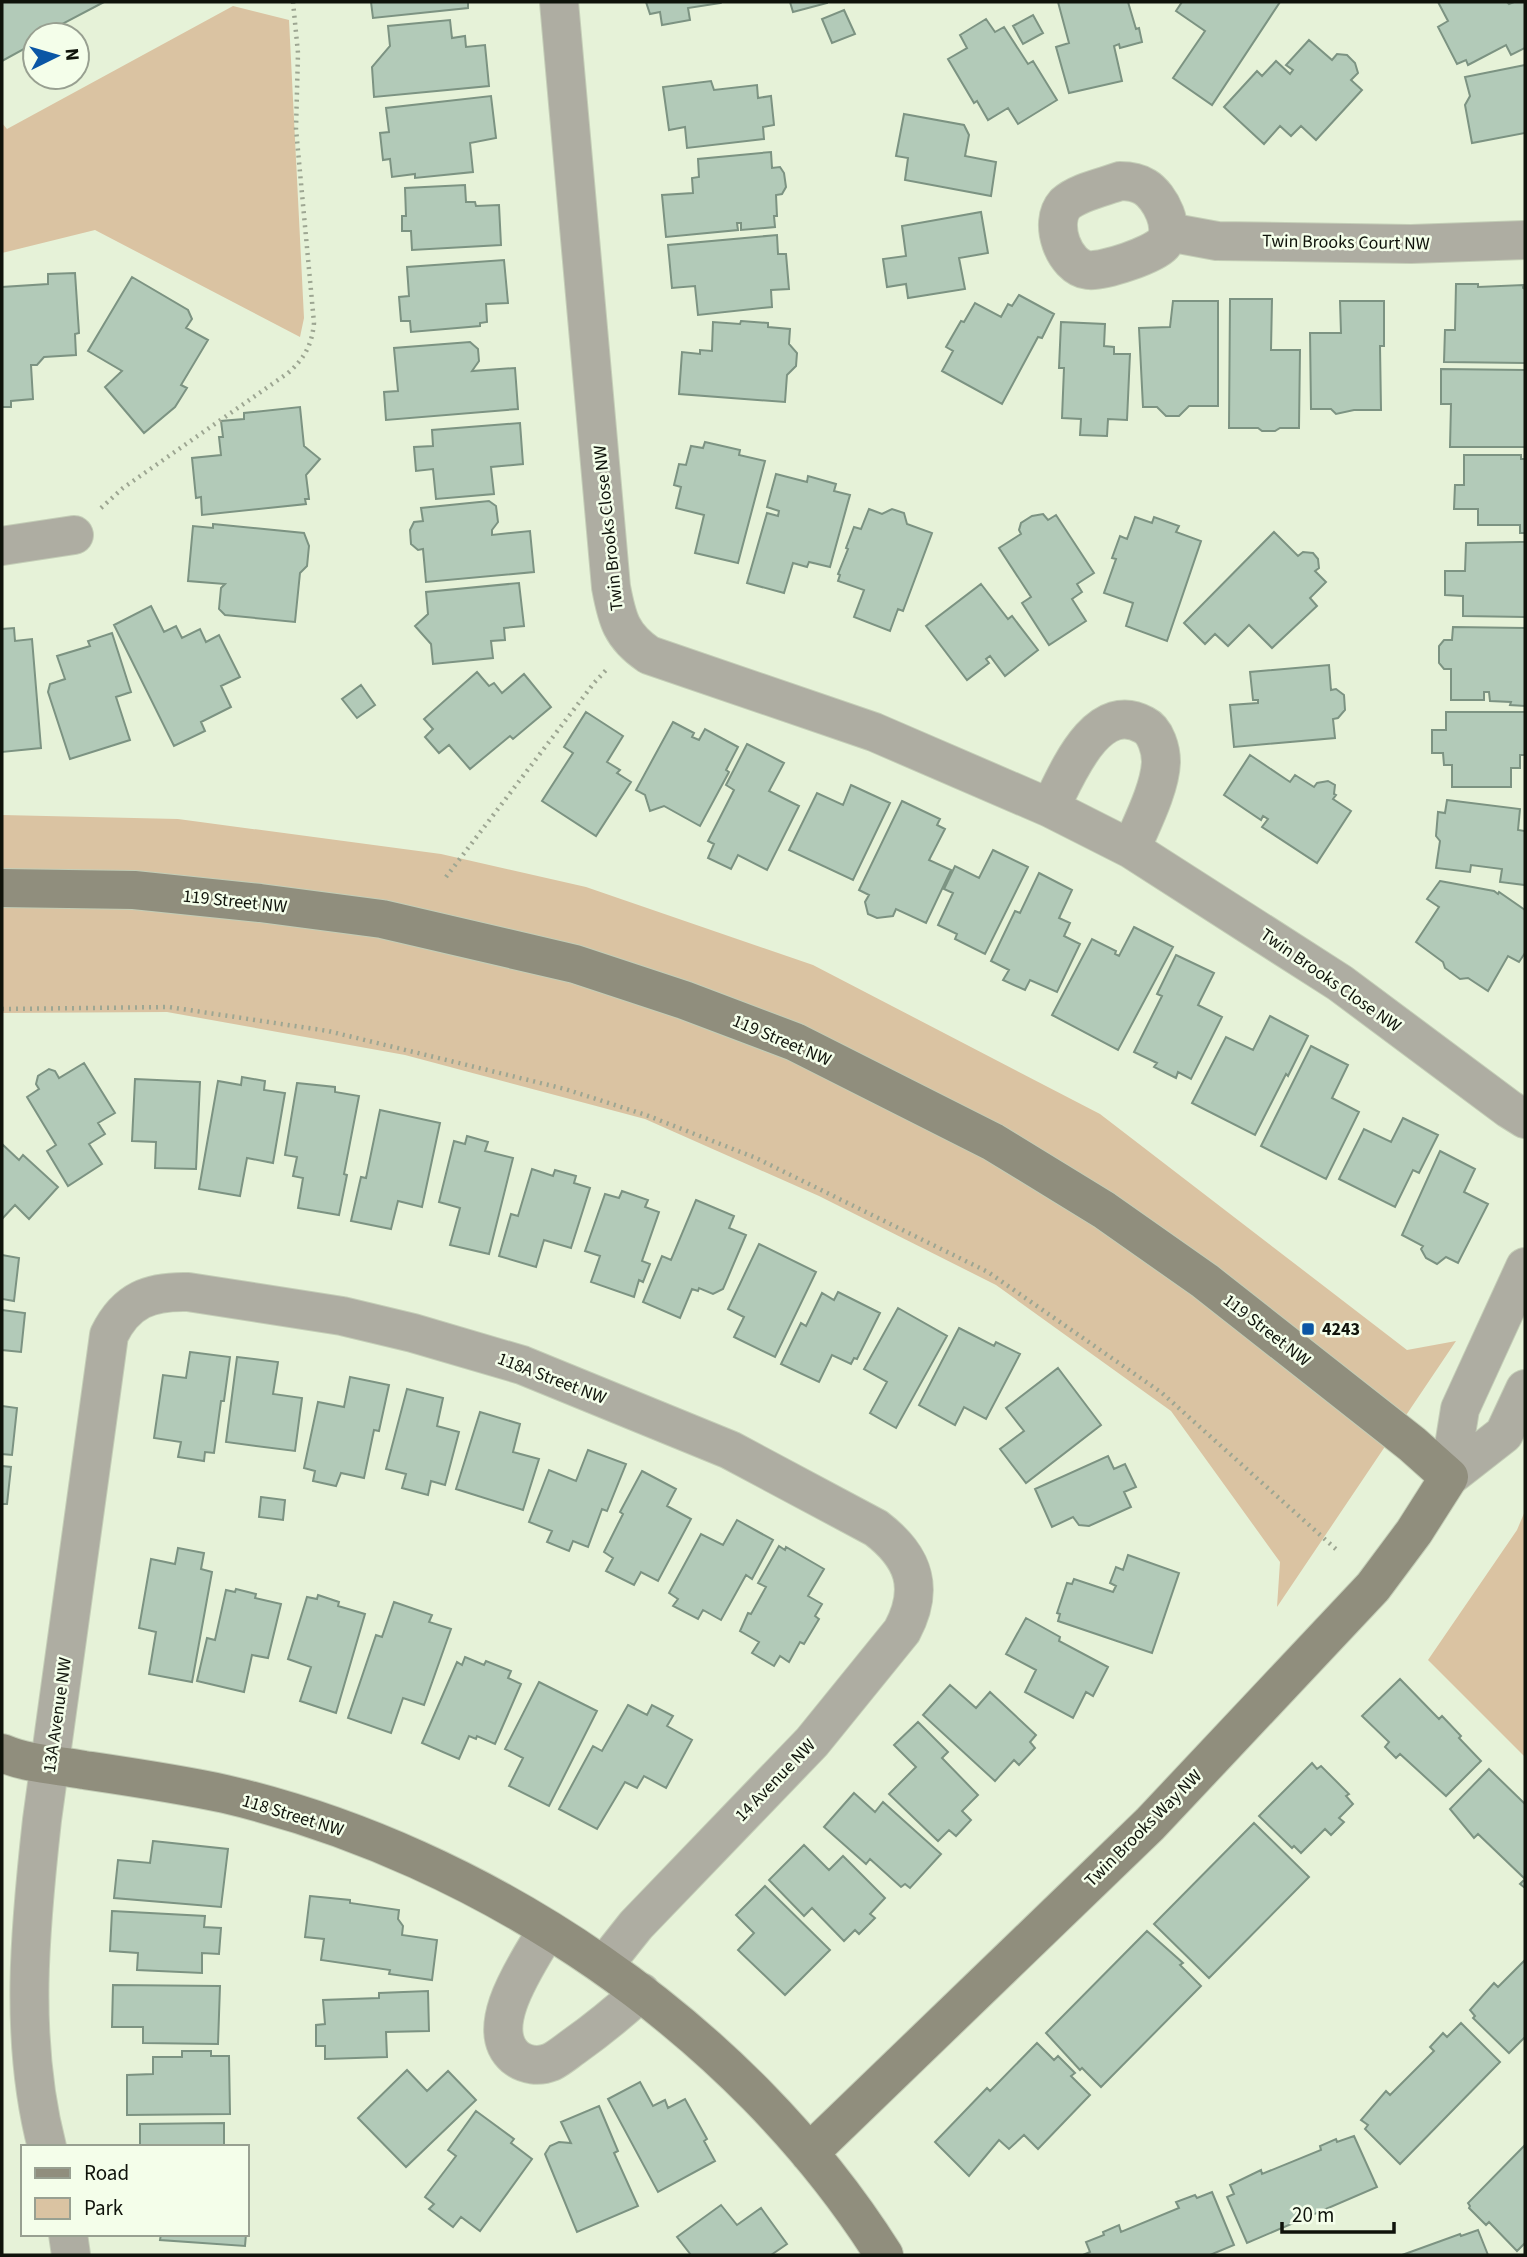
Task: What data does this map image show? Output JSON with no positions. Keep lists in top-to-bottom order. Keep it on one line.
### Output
{"streets":{"street":["Twin Brooks Court NW","Twin Brooks Close NW","119 Street NW","118A Street NW","13A Avenue NW","14 Avenue NW","118 Street NW","Twin Brooks Way NW"]},"crossings":[["119 Street NW","Twin Brooks Way NW"],["118A Street NW","13A Avenue NW"],["118A Street NW","14 Avenue NW"],["13A Avenue NW","118 Street NW"],["14 Avenue NW","118 Street NW"],["118 Street NW","Twin Brooks Way NW"]],"places":{"transit":["4243"]},"legend":["Road","Park"],"scale_bar":"20 m","north":"right"}
